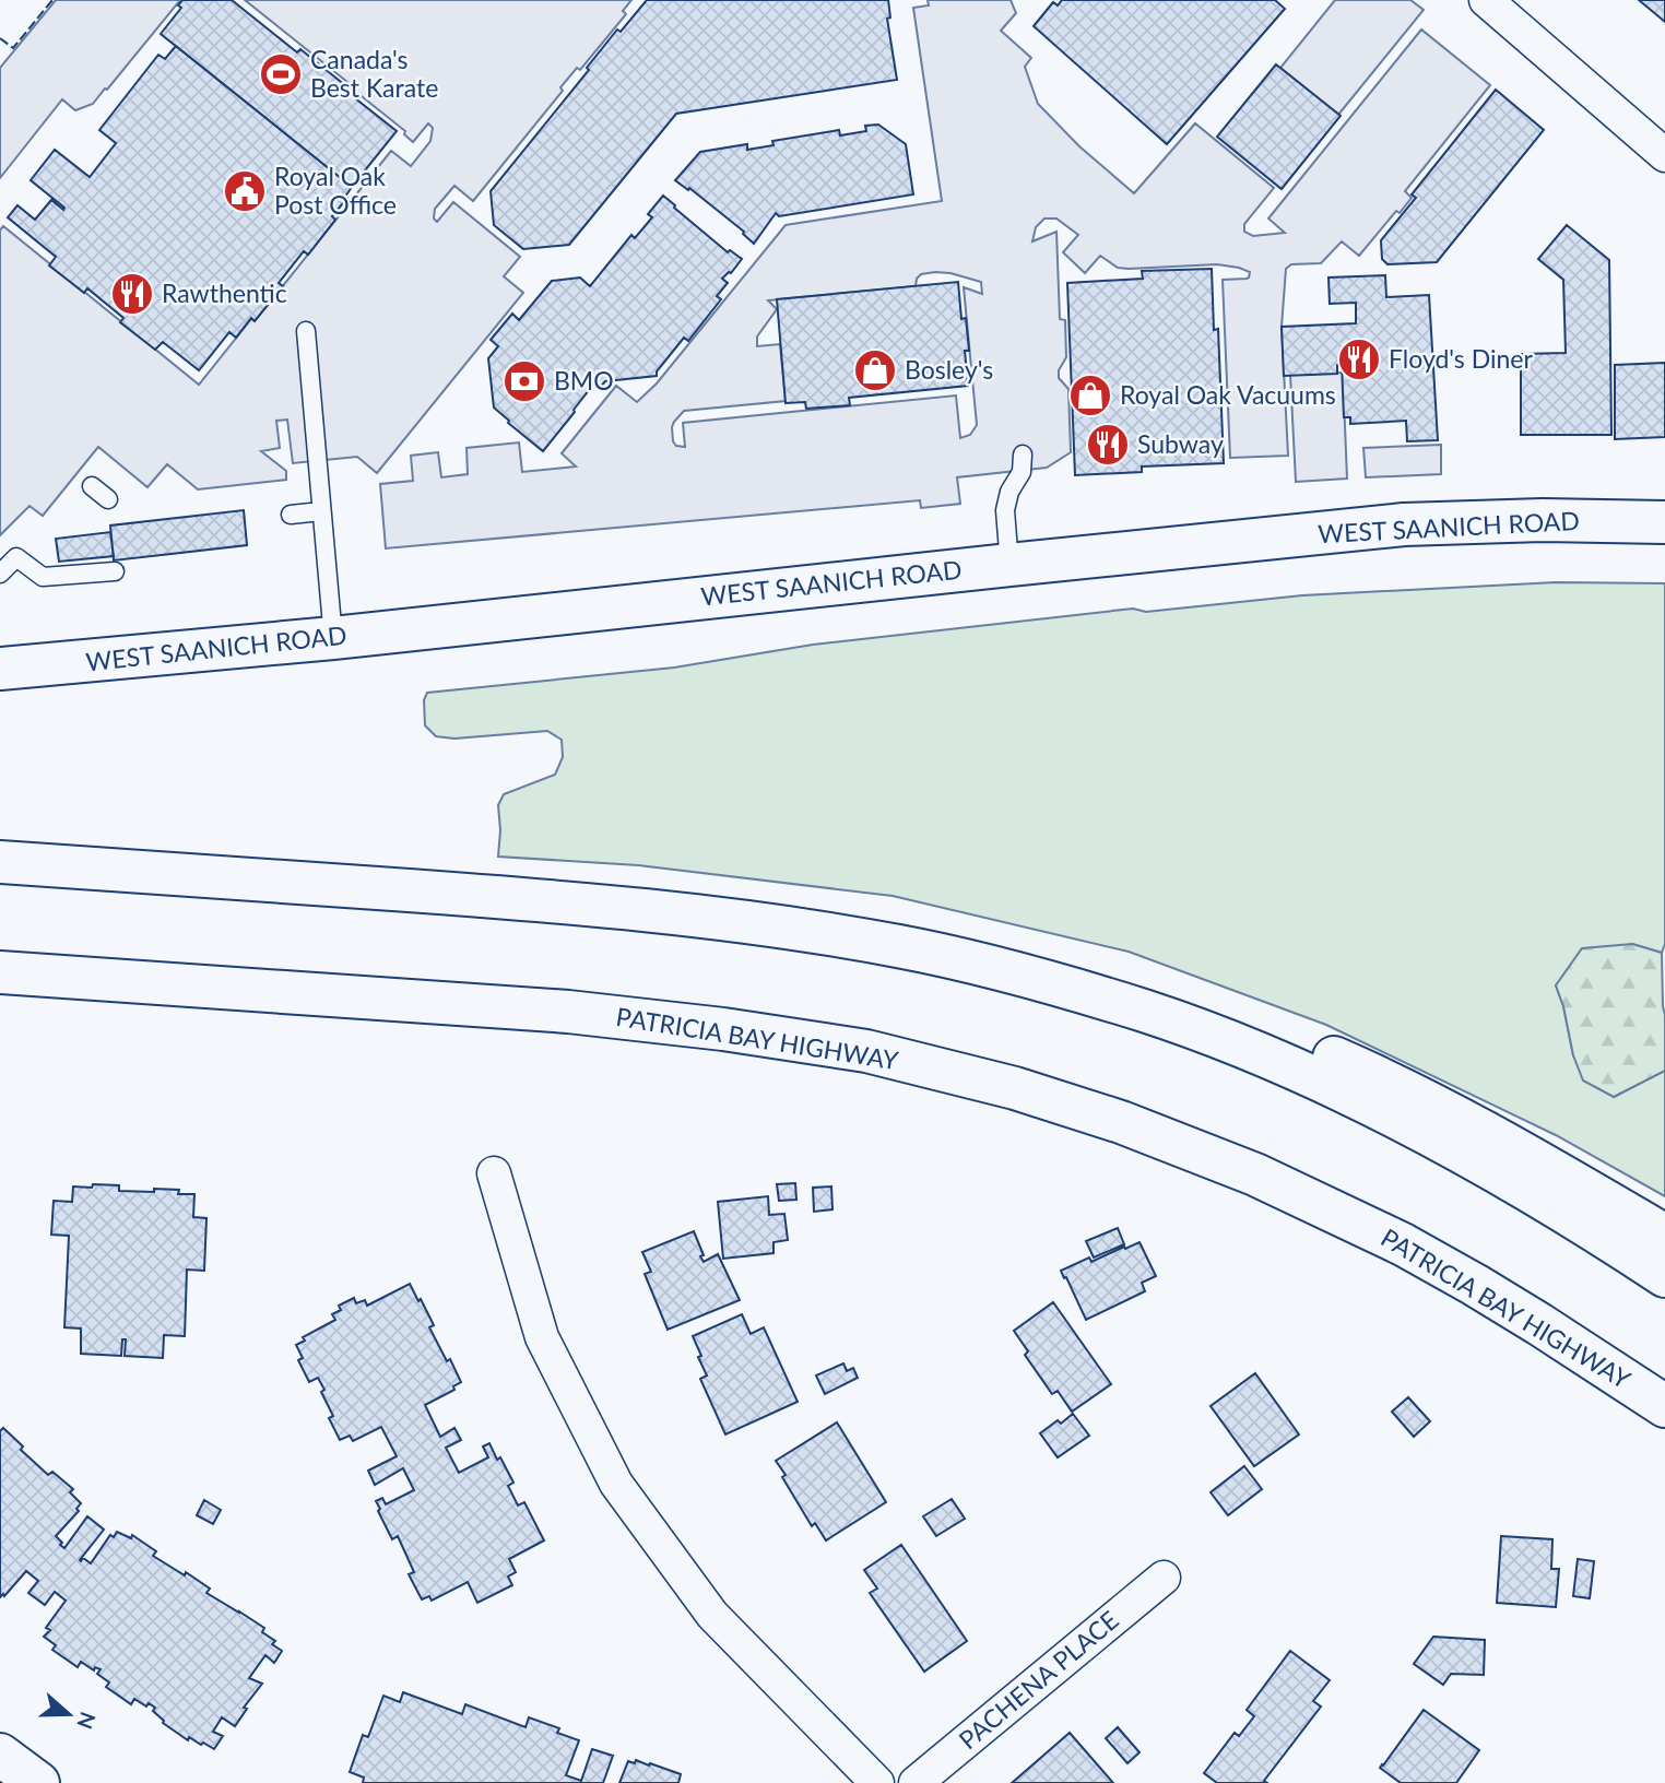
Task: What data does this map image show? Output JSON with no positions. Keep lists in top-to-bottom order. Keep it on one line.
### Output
{"streets":{"main road":["WEST SAANICH ROAD","PATRICIA BAY HIGHWAY"],"street":["PACHENA PLACE"]},"places":{"sports":["Canada's Best Karate"],"public building":["Royal Oak Post Office"],"restaurant":["Rawthentic","Floyd's Diner","Subway"],"shop":["Bosley's","Royal Oak Vacuums"],"bank":["BMO"]},"north":"right"}
